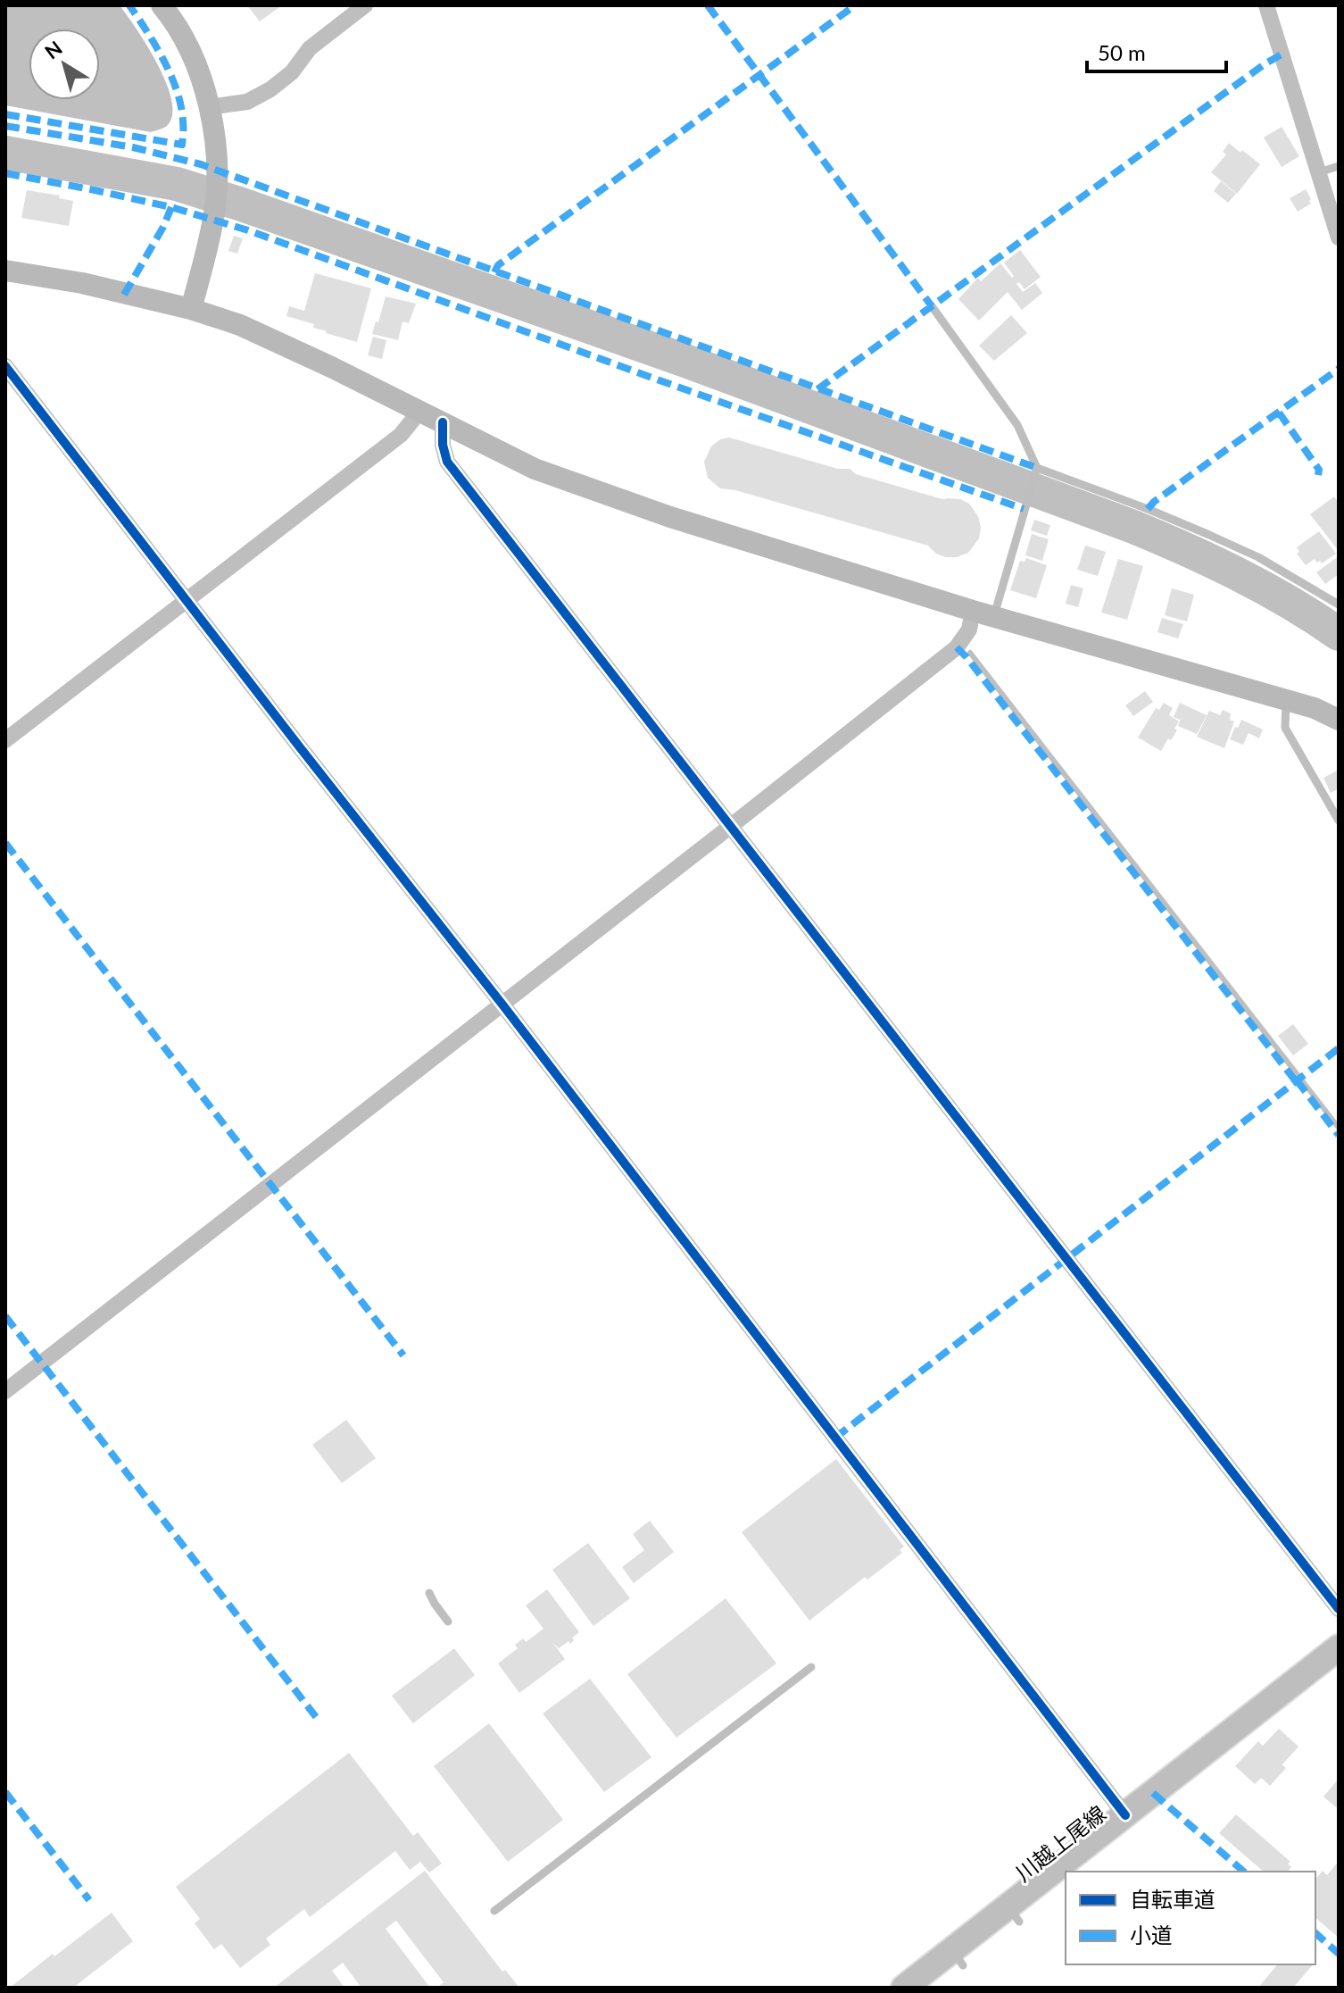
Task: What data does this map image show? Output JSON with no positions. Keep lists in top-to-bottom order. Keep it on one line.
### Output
{"streets":{"main road":["川越上尾線"]},"legend":["自転車道","小道"],"scale_bar":"50 m","north":"top left"}
